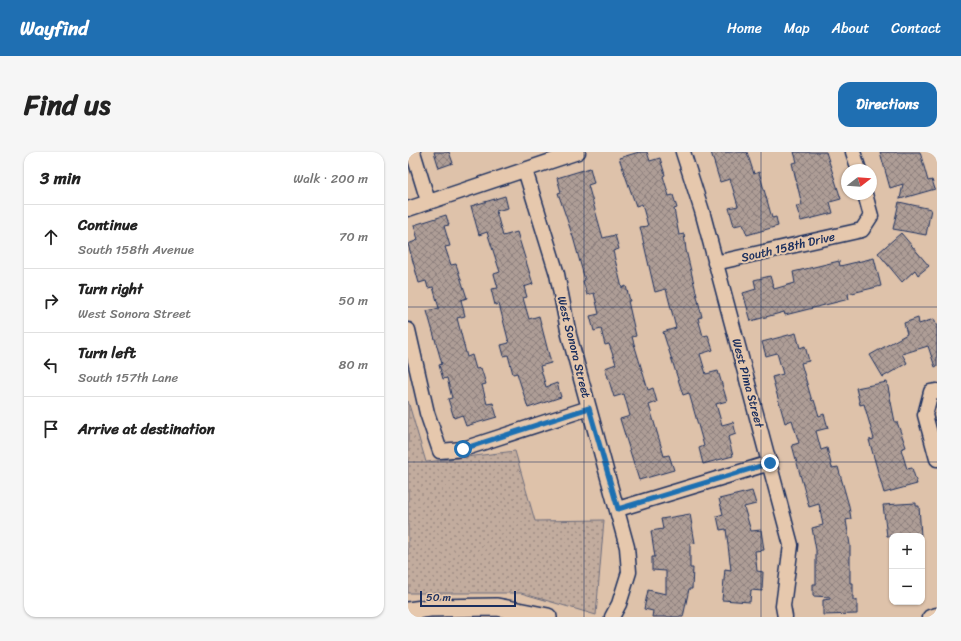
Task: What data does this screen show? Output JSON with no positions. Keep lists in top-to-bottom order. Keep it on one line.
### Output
{"streets":{"street":["South 158th Drive","West Sonora Street","West Pima Street"]},"crossings":[["South 158th Drive","West Pima Street"]],"scale_bar":"50 m","north":"right","page":{"header":"Wayfind","nav":["Home","Map","About","Contact"],"title":"Find us","buttons":"Directions","heading":["3 min","Walk · 200 m"],"list":[["Continue","South 158th Avenue","70 m"],["Turn right","West Sonora Street","50 m"],["Turn left","South 157th Lane","80 m"],"Arrive at destination"],"map_buttons":["+","−"],"scale":"50 m"}}
